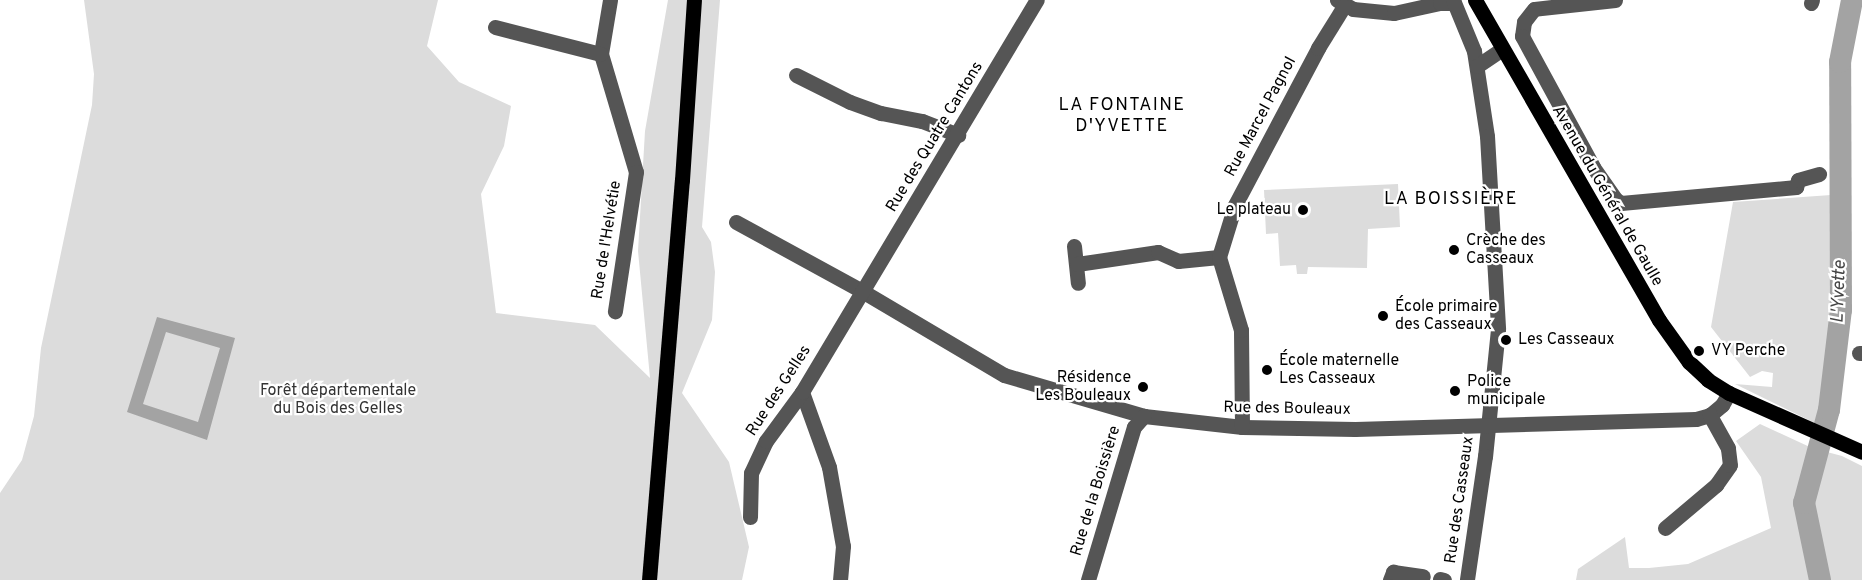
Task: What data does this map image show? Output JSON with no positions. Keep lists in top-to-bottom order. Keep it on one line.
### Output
{"streets":{"main road":["Avenue du Général de Gaulle"],"street":["Rue Marcel Pagnol","Rue des Quatre Cantons","Rue de l'Helvétie","Rue des Gelles","Rue des Bouleaux","Rue de la Boissière","Rue des Casseaux"]},"crossings":[["Rue des Quatre Cantons","Rue des Gelles"],["Rue des Quatre Cantons","Rue des Bouleaux"],["Rue des Gelles","Rue des Bouleaux"],["Rue des Bouleaux","Rue de la Boissière"],["Rue des Bouleaux","Rue des Casseaux"]],"districts":["LA FONTAINE D'YVETTE","LA BOISSIÈRE"],"water":["L'Yvette"],"parks":["Forêt départementale du Bois des Gelles"],"places":["Le plateau","Crèche des Casseaux","École primaire des Casseaux","Les Casseaux","VY Perche","École maternelle Les Casseaux","Résidence Les Bouleaux","Police municipale"]}
